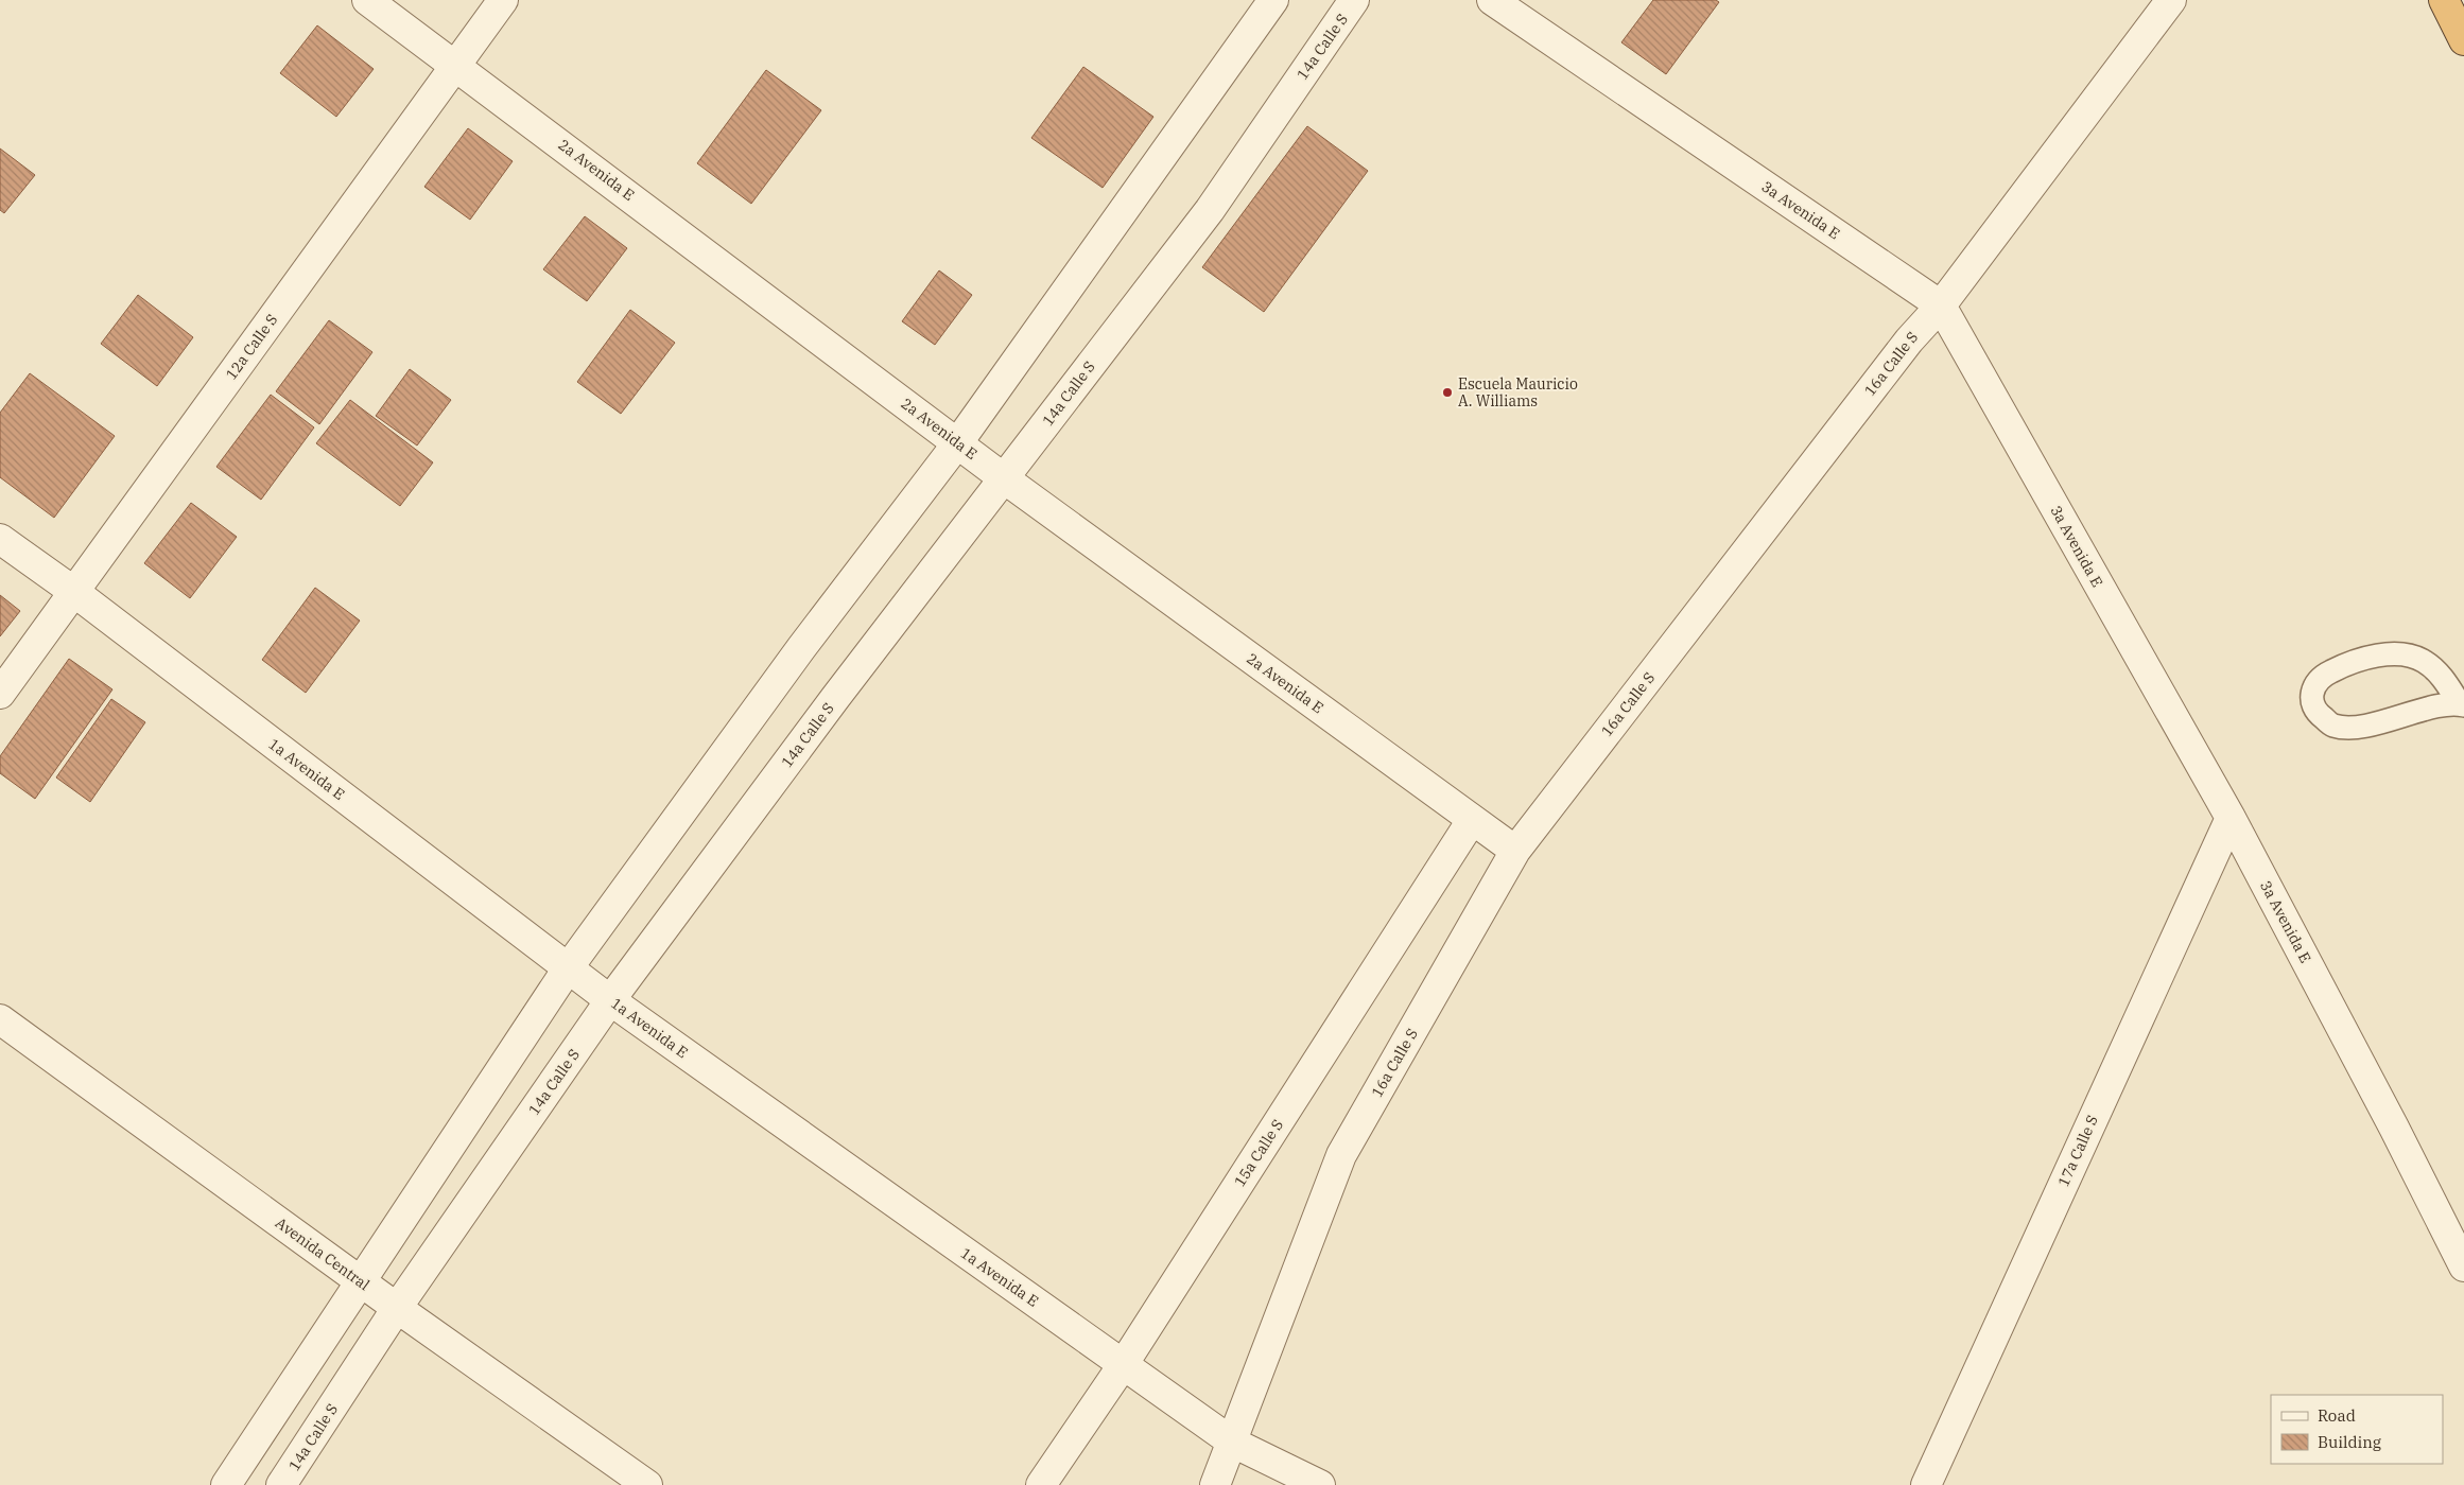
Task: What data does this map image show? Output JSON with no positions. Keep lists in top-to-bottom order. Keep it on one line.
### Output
{"streets":{"street":["14a Calle S","2a Avenida E","3a Avenida E","12a Calle S","16a Calle S","1a Avenida E","17a Calle S","15a Calle S","Avenida Central"]},"crossings":[["14a Calle S","2a Avenida E"],["14a Calle S","1a Avenida E"],["14a Calle S","Avenida Central"],["2a Avenida E","12a Calle S"],["2a Avenida E","16a Calle S"],["2a Avenida E","15a Calle S"],["3a Avenida E","16a Calle S"],["3a Avenida E","17a Calle S"],["12a Calle S","1a Avenida E"],["16a Calle S","1a Avenida E"],["1a Avenida E","15a Calle S"]],"places":["Escuela Mauricio A. Williams"],"legend":["Road","Building"]}
